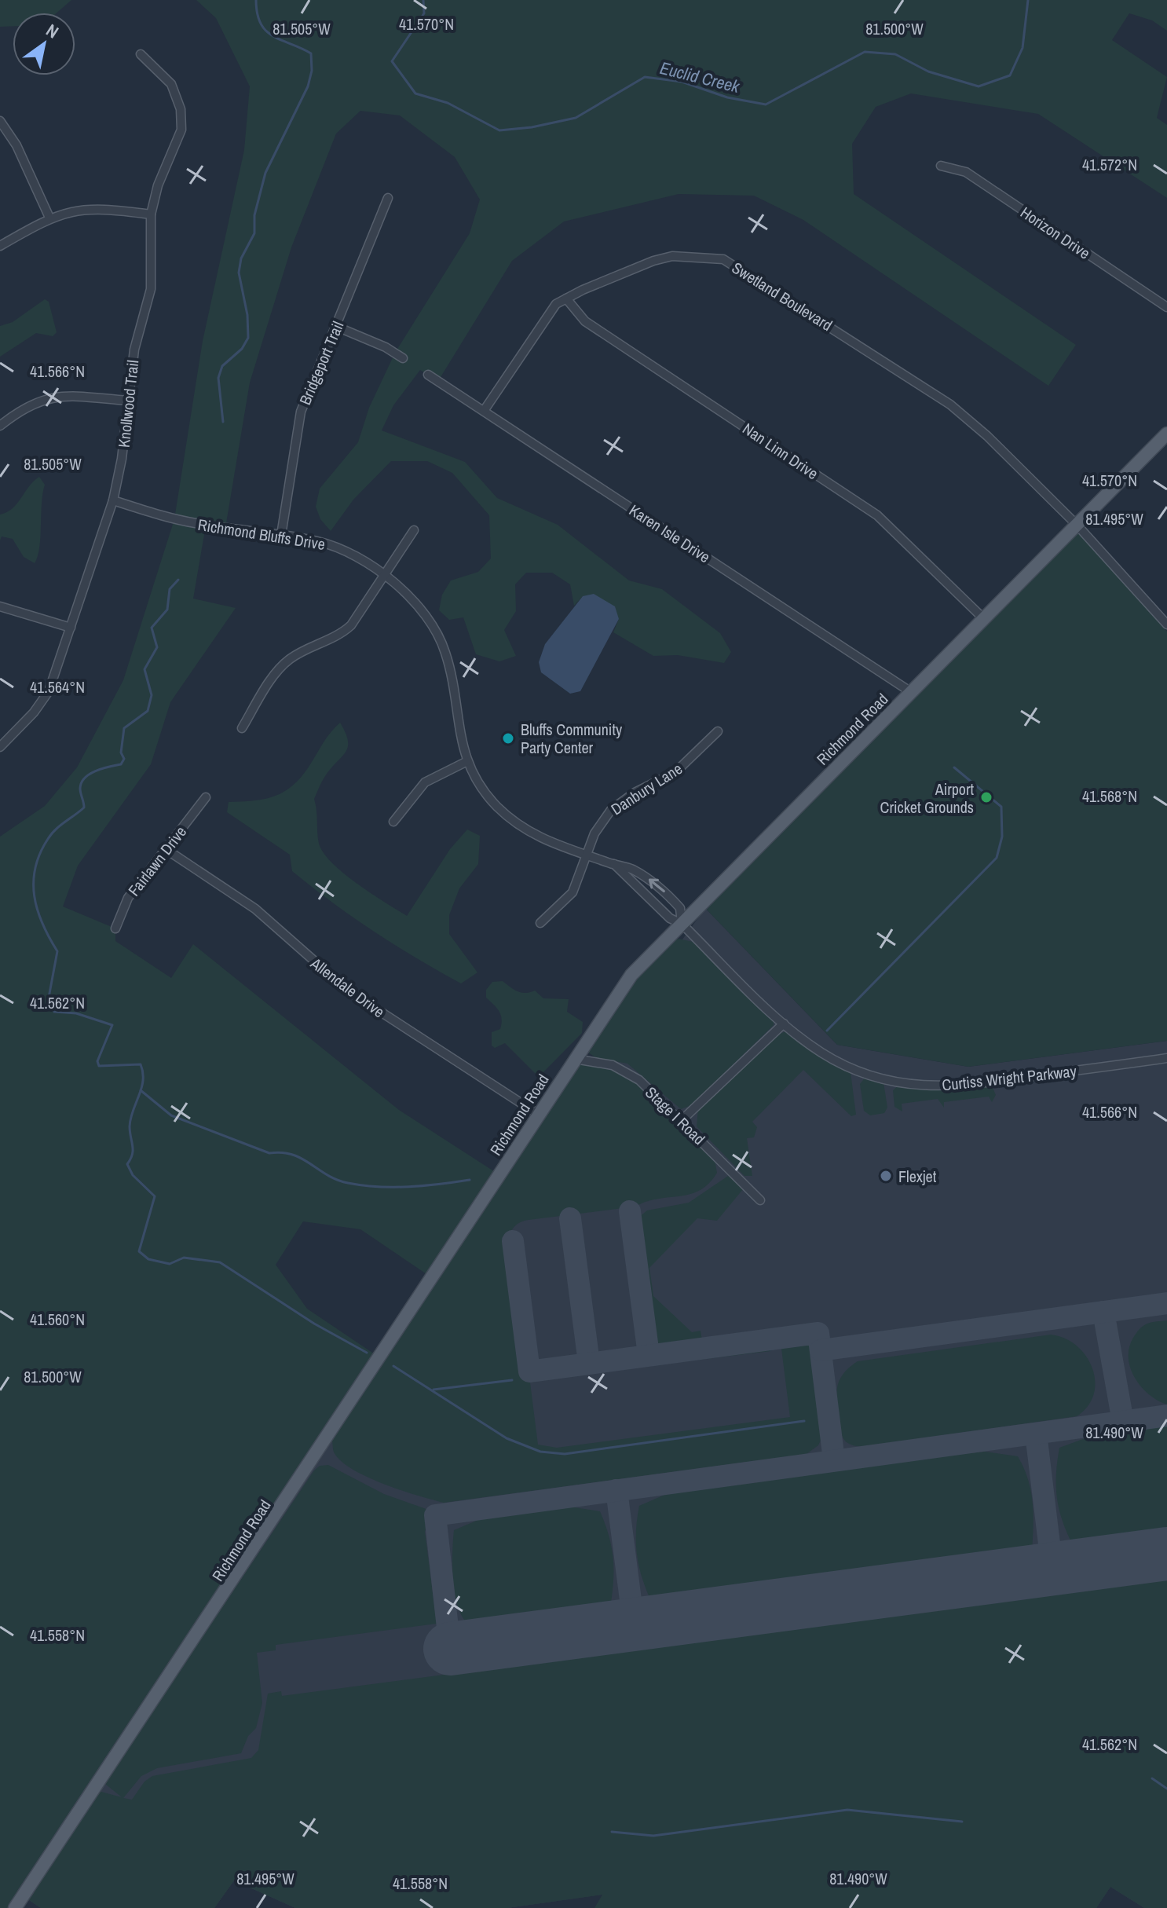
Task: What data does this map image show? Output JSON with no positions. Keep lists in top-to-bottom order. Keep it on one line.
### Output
{"streets":{"main road":["Richmond Road"],"street":["Horizon Drive","Swetland Boulevard","Bridgeport Trail","Knollwood Trail","Nan Linn Drive","Karen Isle Drive","Richmond Bluffs Drive","Danbury Lane","Fairlawn Drive","Allendale Drive","Curtiss Wright Parkway","Stage I Road"]},"crossings":[["Swetland Boulevard","Nan Linn Drive"],["Swetland Boulevard","Karen Isle Drive"],["Swetland Boulevard","Richmond Road"],["Bridgeport Trail","Richmond Bluffs Drive"],["Knollwood Trail","Richmond Bluffs Drive"],["Nan Linn Drive","Richmond Road"],["Karen Isle Drive","Richmond Road"],["Richmond Bluffs Drive","Richmond Road"],["Richmond Bluffs Drive","Danbury Lane"],["Richmond Bluffs Drive","Curtiss Wright Parkway"],["Richmond Road","Allendale Drive"],["Richmond Road","Curtiss Wright Parkway"],["Richmond Road","Stage I Road"],["Fairlawn Drive","Allendale Drive"]],"water":["Euclid Creek"],"places":["Bluffs Community Party Center","Airport Cricket Grounds","Flexjet"],"north":"top right","coordinates":["41.570°N","81.505°W","81.500°W","41.572°N","41.566°N","81.495°W","41.564°N","41.568°N","41.562°N","41.560°N","81.490°W","41.558°N"]}
